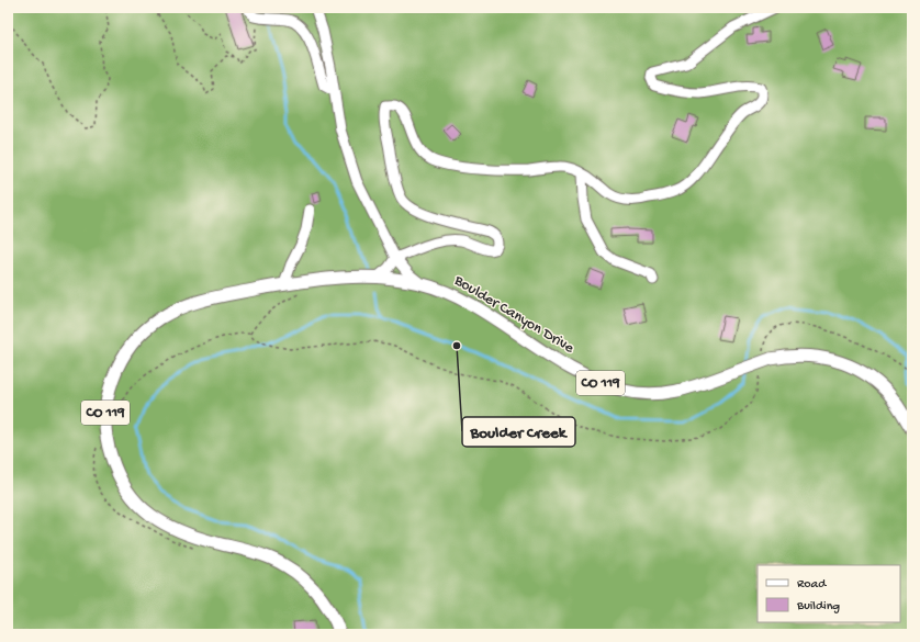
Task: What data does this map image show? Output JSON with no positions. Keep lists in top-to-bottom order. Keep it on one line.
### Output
{"streets":{"main road":["Boulder Canyon Drive","CO 119"]},"places":["Boulder Creek"],"legend":["Road","Building"]}
